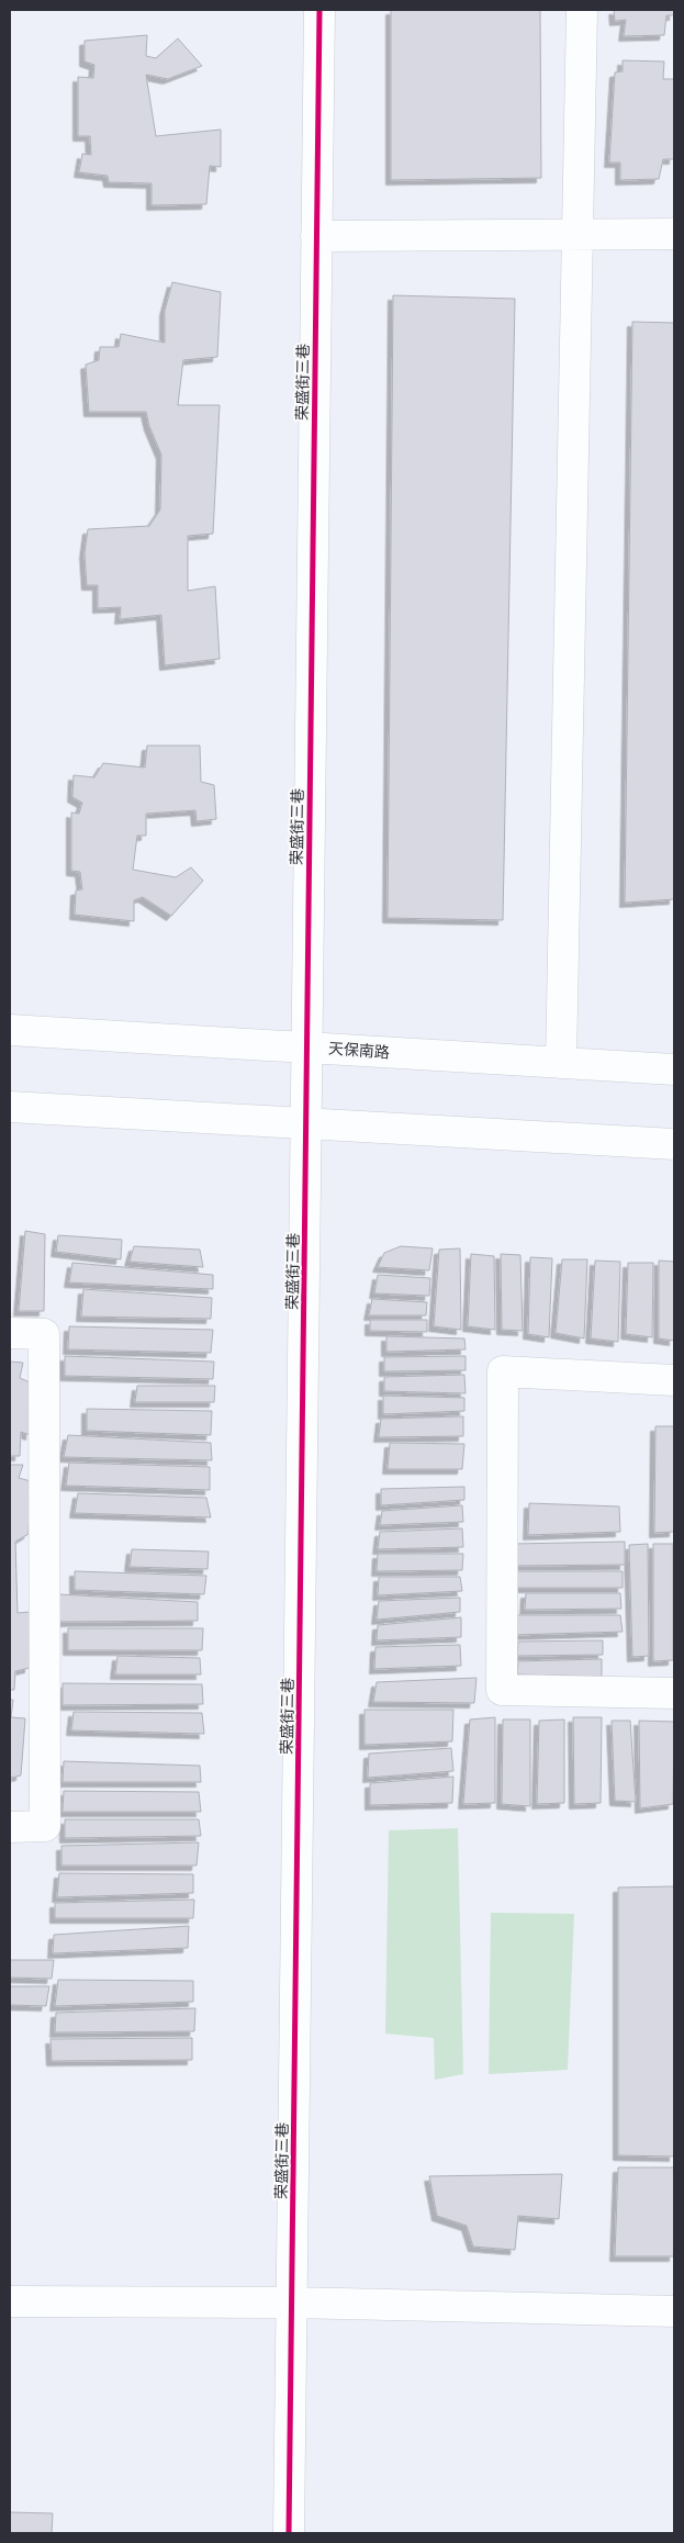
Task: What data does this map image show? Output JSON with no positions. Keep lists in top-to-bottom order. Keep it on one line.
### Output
{"streets":{"street":["荣盛街三巷","天保南路"]},"crossings":[["荣盛街三巷","天保南路"]]}
